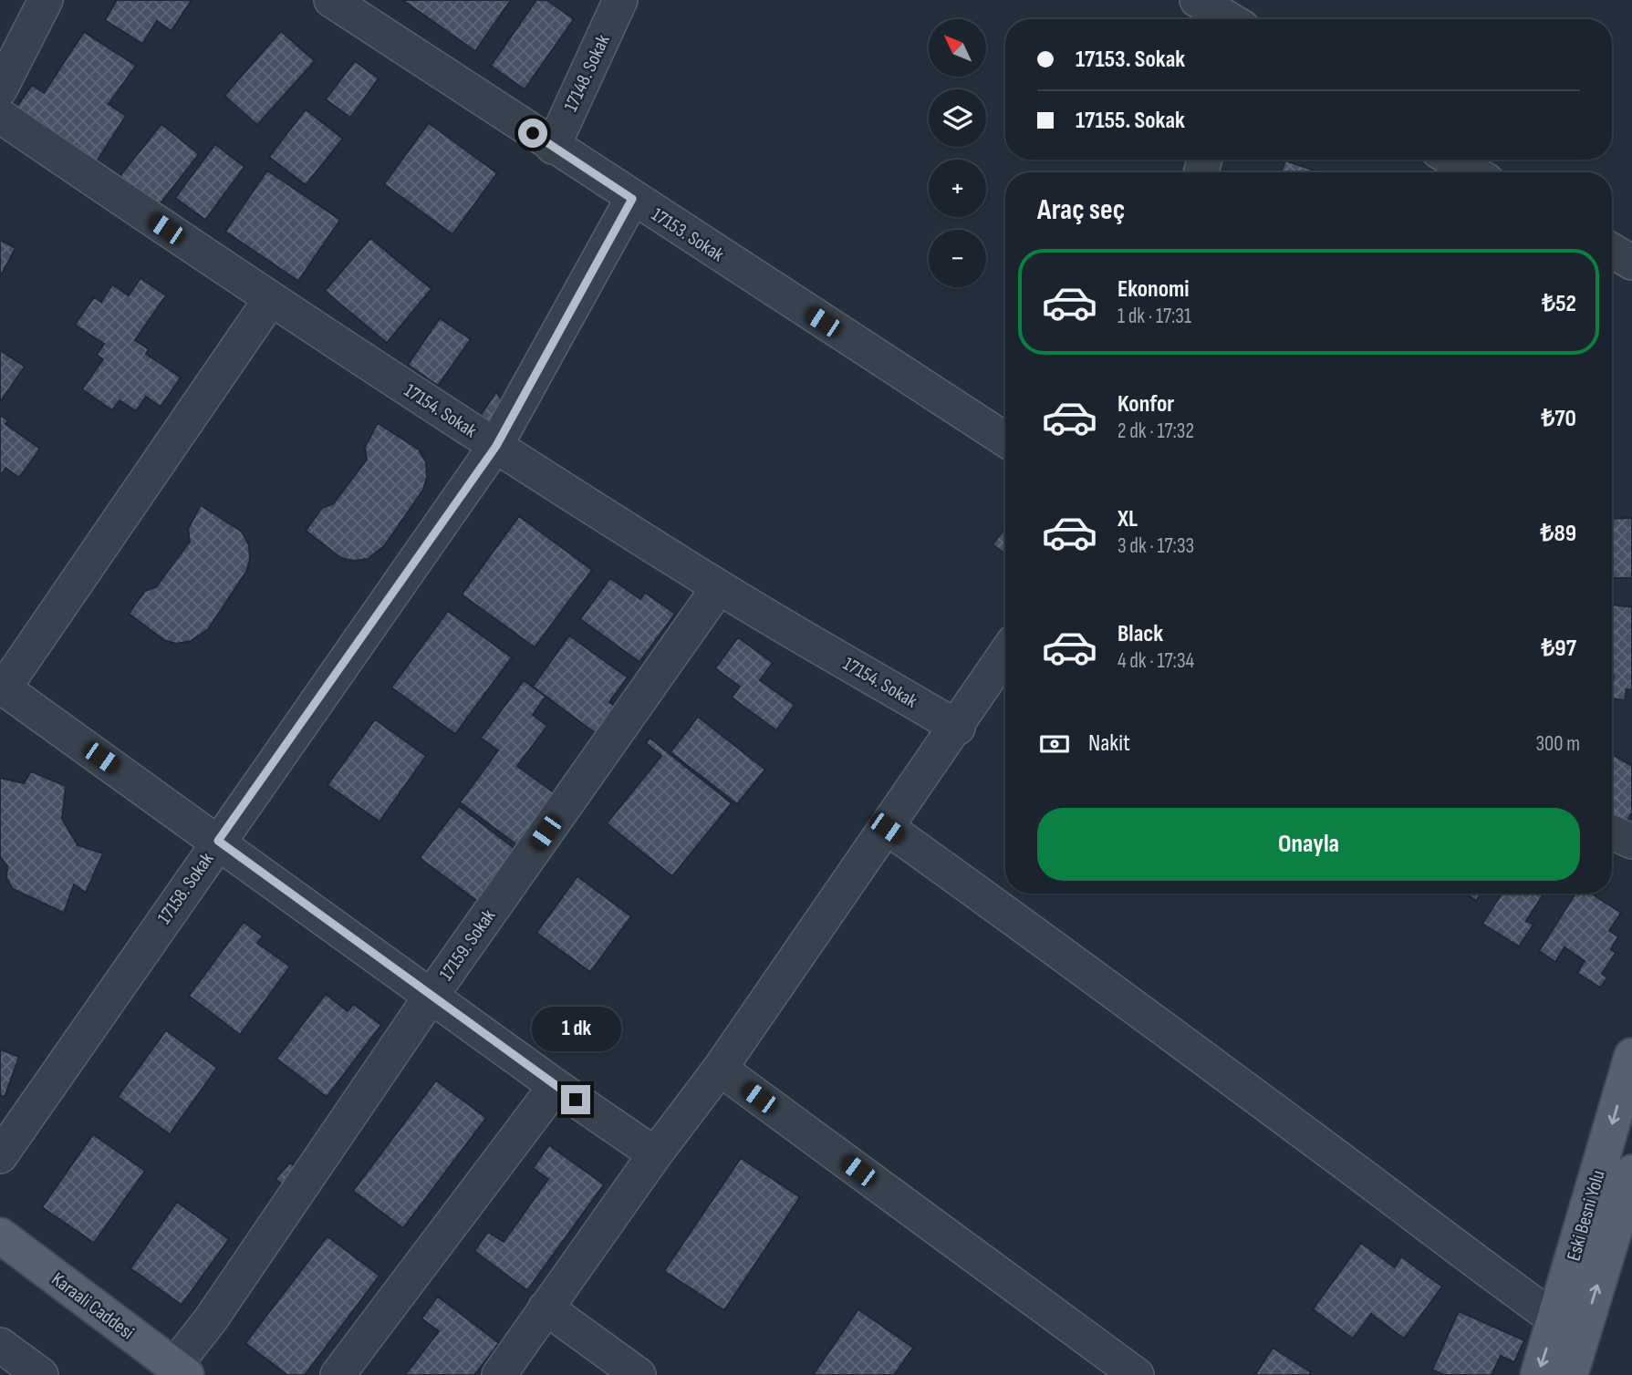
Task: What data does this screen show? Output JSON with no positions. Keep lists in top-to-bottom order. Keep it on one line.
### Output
{"streets":{"main road":["Eski Besni Yolu","Karaali Caddesi"],"street":["17148. Sokak","17153. Sokak","17154. Sokak","17158. Sokak","17159. Sokak"]},"crossings":[["17148. Sokak","17153. Sokak"],["17153. Sokak","17158. Sokak"],["17154. Sokak","17158. Sokak"],["17154. Sokak","17159. Sokak"],["17159. Sokak","Karaali Caddesi"]],"north":"top left","page":{"map_buttons":["+","−"],"banner":["17153. Sokak","17155. Sokak"],"heading":"Araç seç","list":[{"name":"Ekonomi","note":"1 dk · 17:31","value":"₺52"},{"name":"Konfor","note":"2 dk · 17:32","value":"₺70"},{"name":"XL","note":"3 dk · 17:33","value":"₺89"},{"name":"Black","note":"4 dk · 17:34","value":"₺97"}],"pay":["Nakit","300 m"],"buttons":"Onayla","bubble":"1 dk"}}
